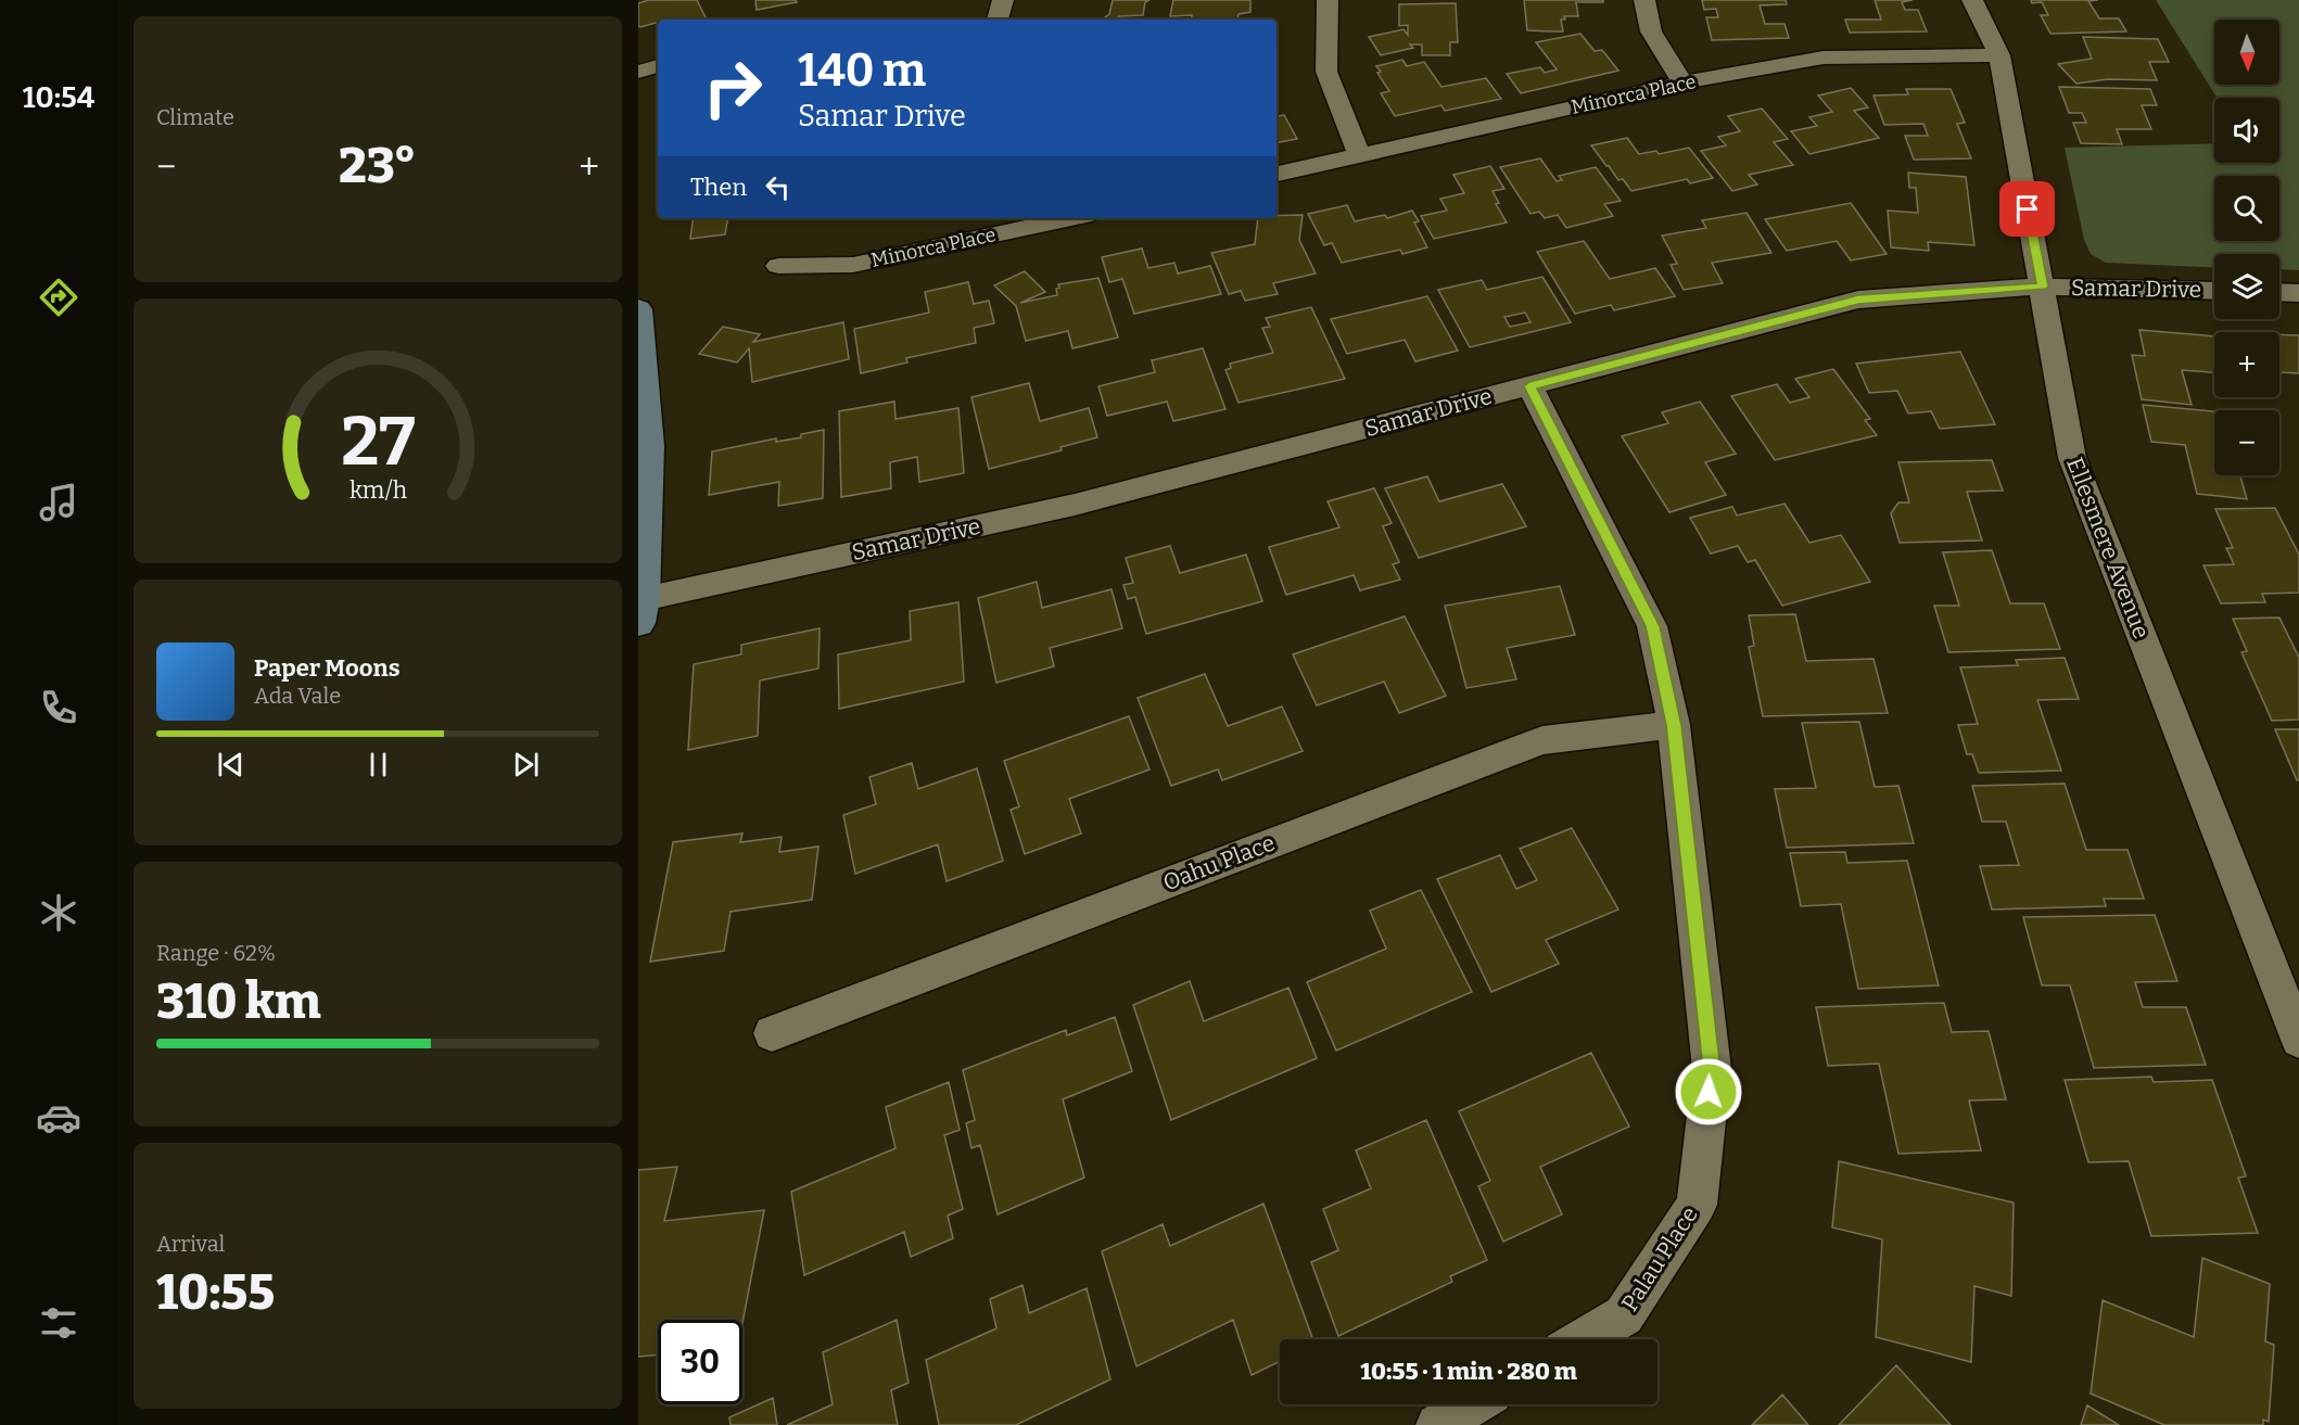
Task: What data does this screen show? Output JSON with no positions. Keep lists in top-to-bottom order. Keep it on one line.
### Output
{"streets":{"street":["Minorca Place","Samar Drive","Ellesmere Avenue","Oahu Place","Palau Place"]},"crossings":[["Minorca Place","Ellesmere Avenue"],["Samar Drive","Ellesmere Avenue"],["Samar Drive","Palau Place"],["Oahu Place","Palau Place"]],"north":"bottom","page":{"tabs":"10:54","tile":["Climate",["Range · 62%","310 km"],["Arrival","10:55"]],"map_buttons":["+","−"],"turn":["140 m","Samar Drive"],"heat":["−","23°","+"],"then":"Then","song":["Paper Moons","Ada Vale"],"limit":"30","trip":"10:55 · 1 min · 280 m","gauge":["27","km/h"]}}
